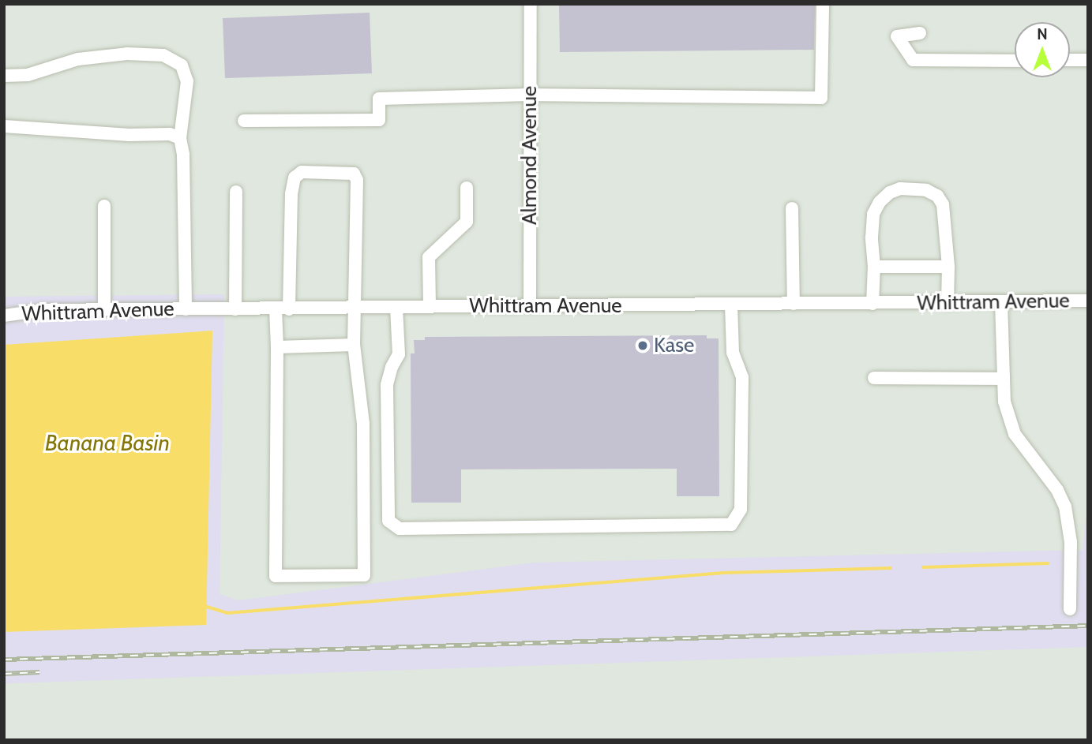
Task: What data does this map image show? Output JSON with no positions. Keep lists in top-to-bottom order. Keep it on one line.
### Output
{"streets":{"street":["Almond Avenue","Whittram Avenue"]},"crossings":[["Almond Avenue","Whittram Avenue"]],"water":["Banana Basin"],"places":["Kase"],"north":"top"}
